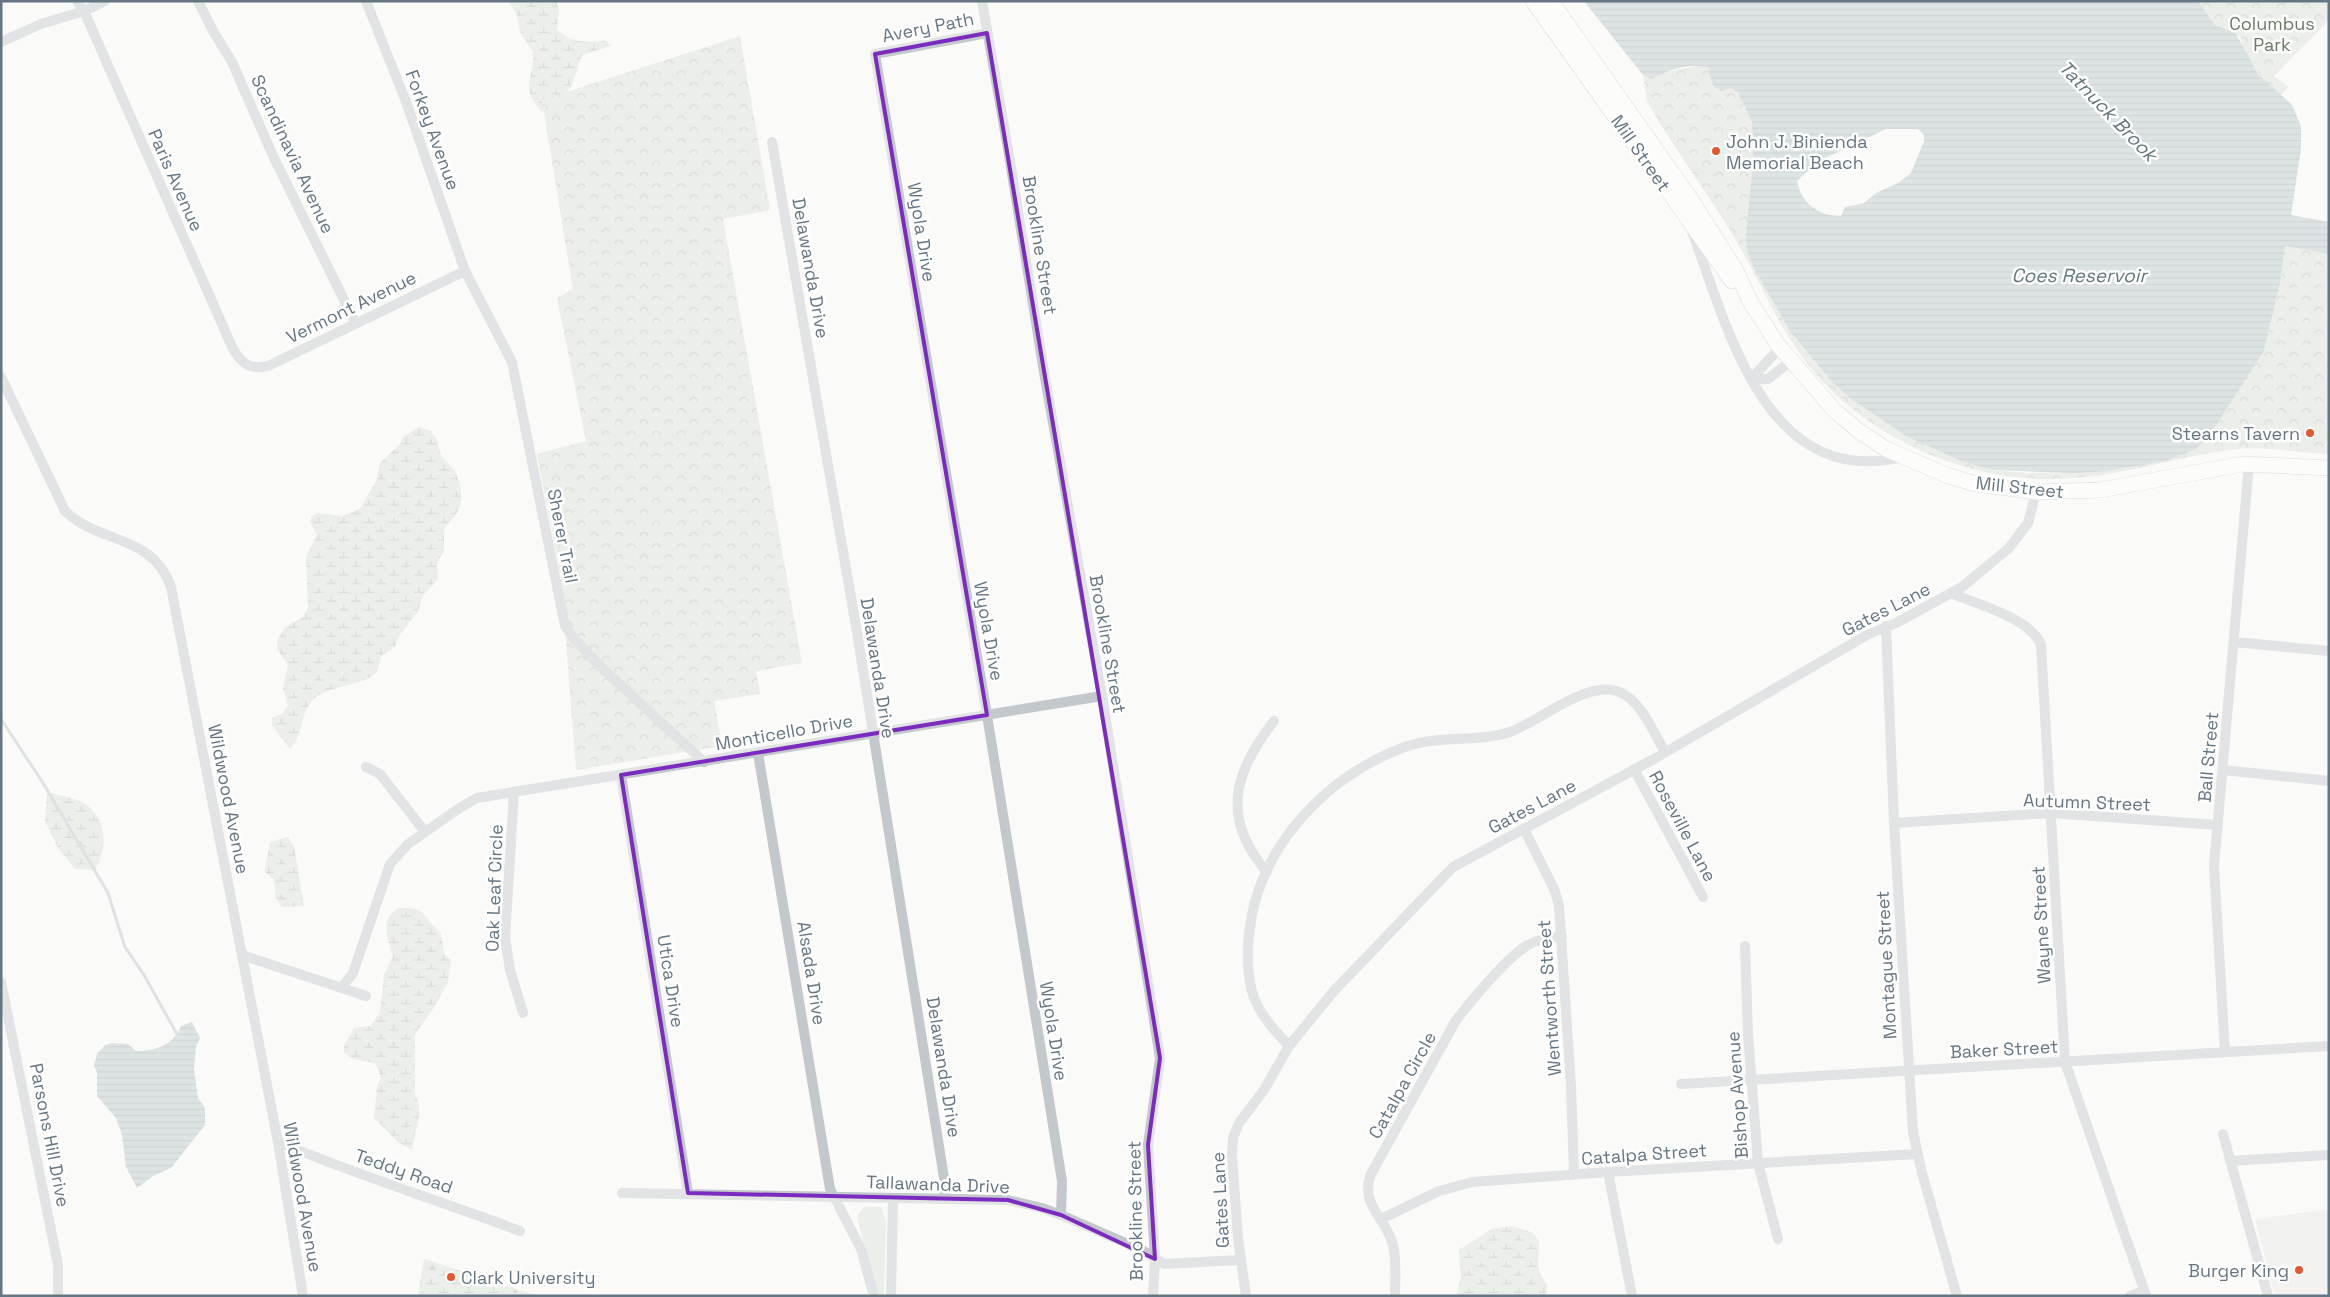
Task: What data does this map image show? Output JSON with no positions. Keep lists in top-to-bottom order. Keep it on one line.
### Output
{"streets":{"main road":["Mill Street"],"street":["Avery Path","Forkey Avenue","Scandinavia Avenue","Paris Avenue","Wyola Drive","Brookline Street","Delawanda Drive","Vermont Avenue","Sherer Trail","Gates Lane","Monticello Drive","Ball Street","Wildwood Avenue","Autumn Street","Roseville Lane","Oak Leaf Circle","Wayne Street","Montague Street","Alsada Drive","Utica Drive","Wentworth Street","Baker Street","Catalpa Circle","Bishop Avenue","Parsons Hill Drive","Catalpa Street","Teddy Road","Tallawanda Drive"]},"crossings":[["Avery Path","Wyola Drive"],["Avery Path","Brookline Street"],["Forkey Avenue","Vermont Avenue"],["Forkey Avenue","Sherer Trail"],["Mill Street","Gates Lane"],["Mill Street","Ball Street"],["Scandinavia Avenue","Vermont Avenue"],["Paris Avenue","Vermont Avenue"],["Wyola Drive","Monticello Drive"],["Wyola Drive","Tallawanda Drive"],["Brookline Street","Monticello Drive"],["Brookline Street","Tallawanda Drive"],["Delawanda Drive","Monticello Drive"],["Delawanda Drive","Tallawanda Drive"],["Vermont Avenue","Sherer Trail"],["Sherer Trail","Monticello Drive"],["Gates Lane","Roseville Lane"],["Gates Lane","Wayne Street"],["Gates Lane","Montague Street"],["Gates Lane","Wentworth Street"],["Gates Lane","Tallawanda Drive"],["Monticello Drive","Oak Leaf Circle"],["Monticello Drive","Alsada Drive"],["Monticello Drive","Utica Drive"],["Ball Street","Autumn Street"],["Ball Street","Baker Street"],["Wildwood Avenue","Teddy Road"],["Autumn Street","Wayne Street"],["Autumn Street","Montague Street"],["Wayne Street","Baker Street"],["Montague Street","Baker Street"],["Montague Street","Catalpa Street"],["Alsada Drive","Tallawanda Drive"],["Utica Drive","Tallawanda Drive"],["Wentworth Street","Catalpa Circle"],["Wentworth Street","Catalpa Street"],["Baker Street","Bishop Avenue"],["Catalpa Circle","Catalpa Street"],["Bishop Avenue","Catalpa Street"]],"water":["Tatnuck Brook","Coes Reservoir"],"parks":["Columbus Park"],"places":["John J. Binienda Memorial Beach","Stearns Tavern","Burger King","Clark University"]}
